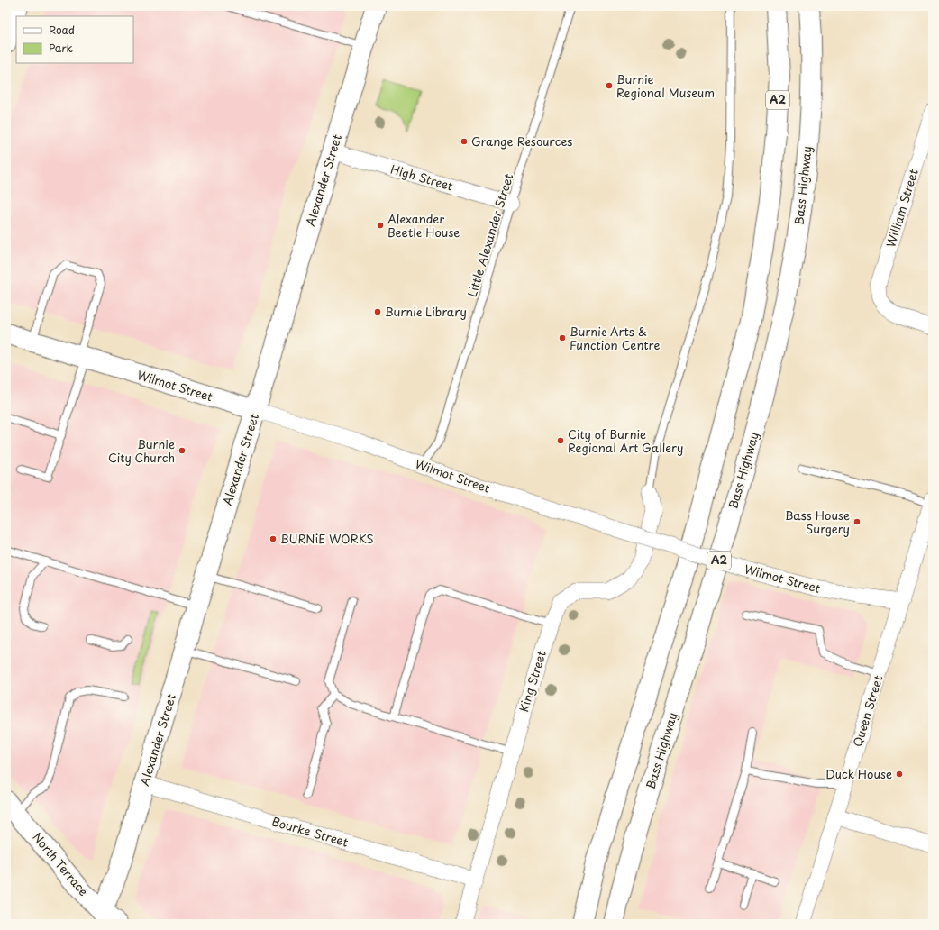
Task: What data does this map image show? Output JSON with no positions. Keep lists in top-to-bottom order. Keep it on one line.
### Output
{"streets":{"main road":["A2","Alexander Street","Bass Highway","Wilmot Street","North Terrace"],"street":["High Street","William Street","King Street","Queen Street","Bourke Street"],"lane":["Little Alexander Street"]},"crossings":[["High Street","Alexander Street"],["High Street","Little Alexander Street"],["Alexander Street","Wilmot Street"],["Alexander Street","Bourke Street"],["Alexander Street","North Terrace"],["Little Alexander Street","Wilmot Street"],["Wilmot Street","Queen Street"],["King Street","Bourke Street"]],"places":["Burnie Regional Museum","Grange Resources","Alexander Beetle House","Burnie Library","Burnie Arts & Function Centre","City of Burnie Regional Art Gallery","Burnie City Church","Bass House Surgery","BURNiE WORKS","Duck House"],"legend":["Road","Park"]}
